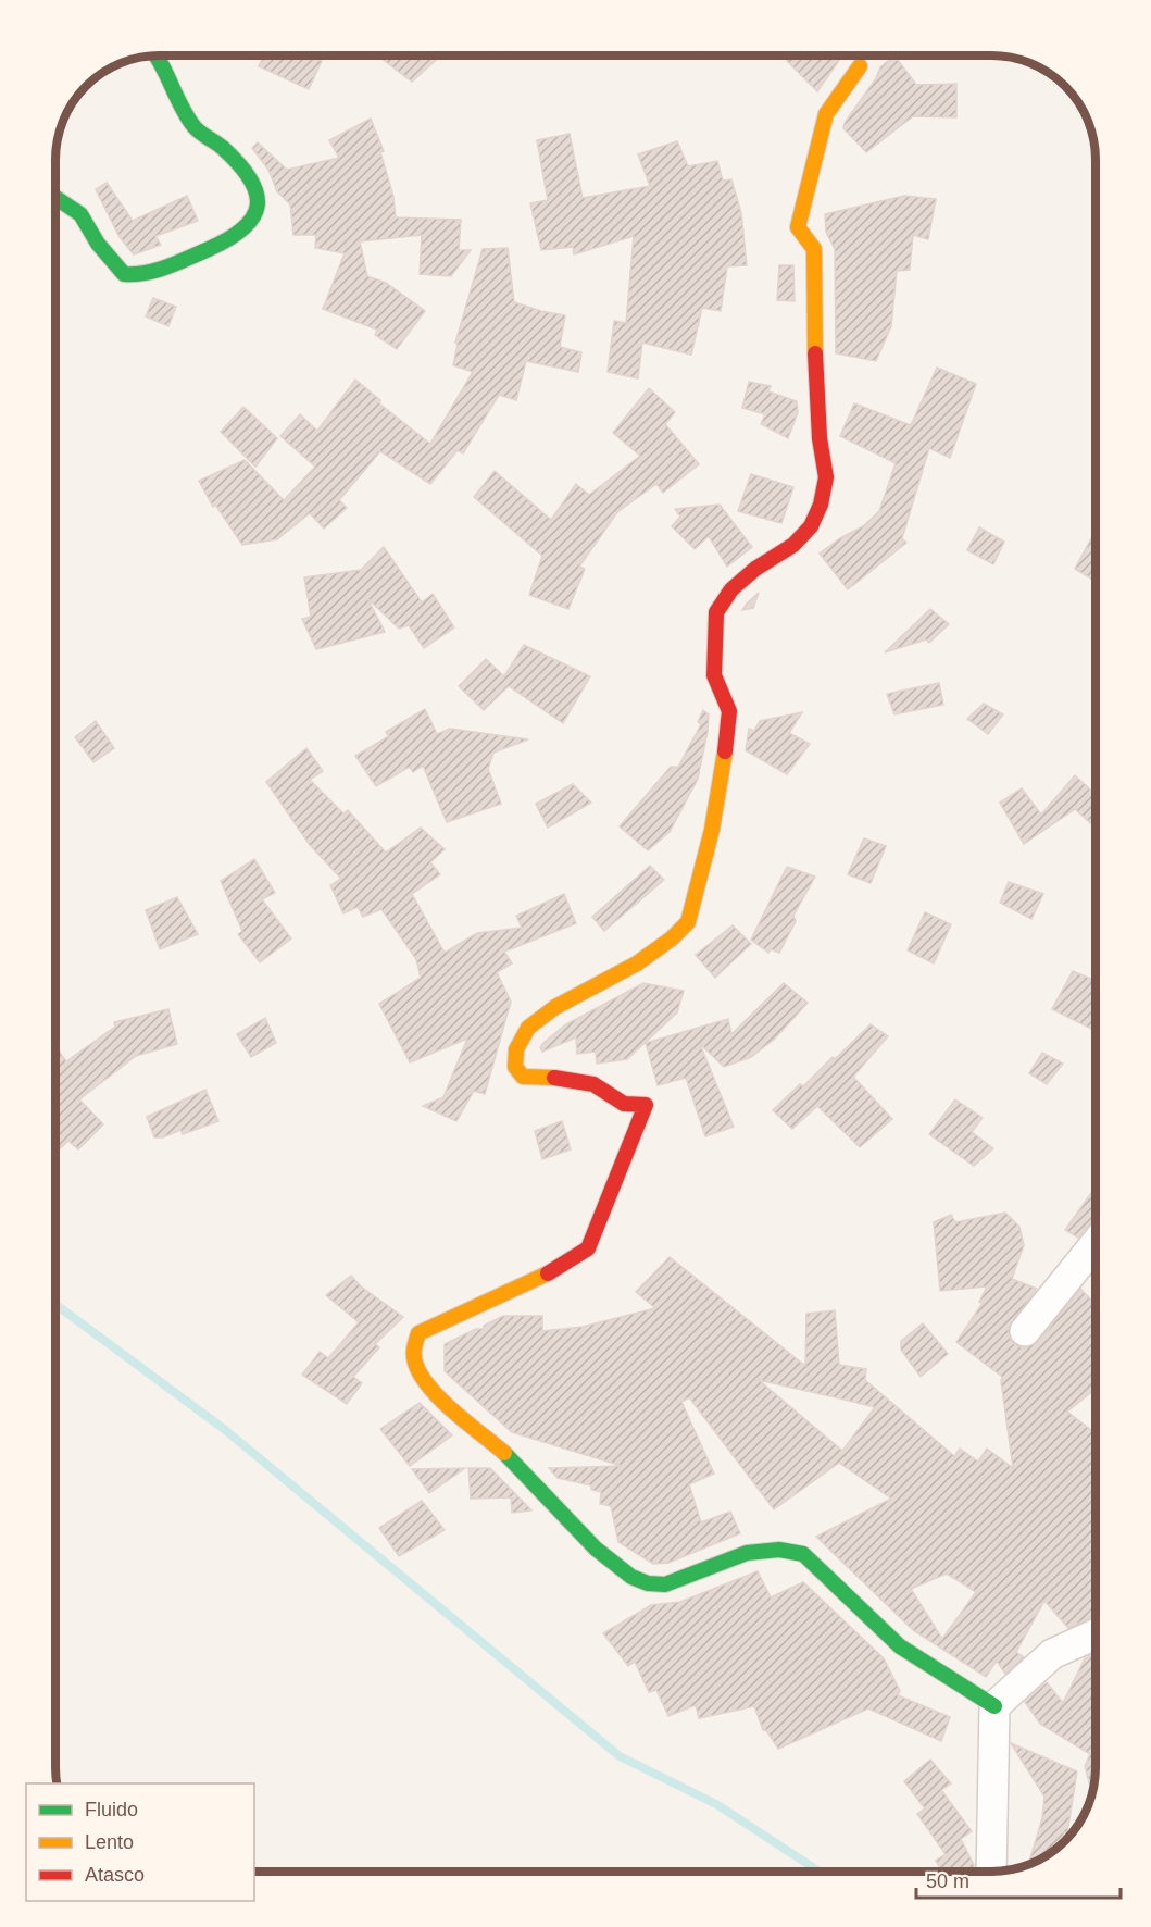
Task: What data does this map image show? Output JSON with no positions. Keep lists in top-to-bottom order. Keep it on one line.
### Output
{"legend":["Fluido","Lento","Atasco"],"scale_bar":"50 m"}
